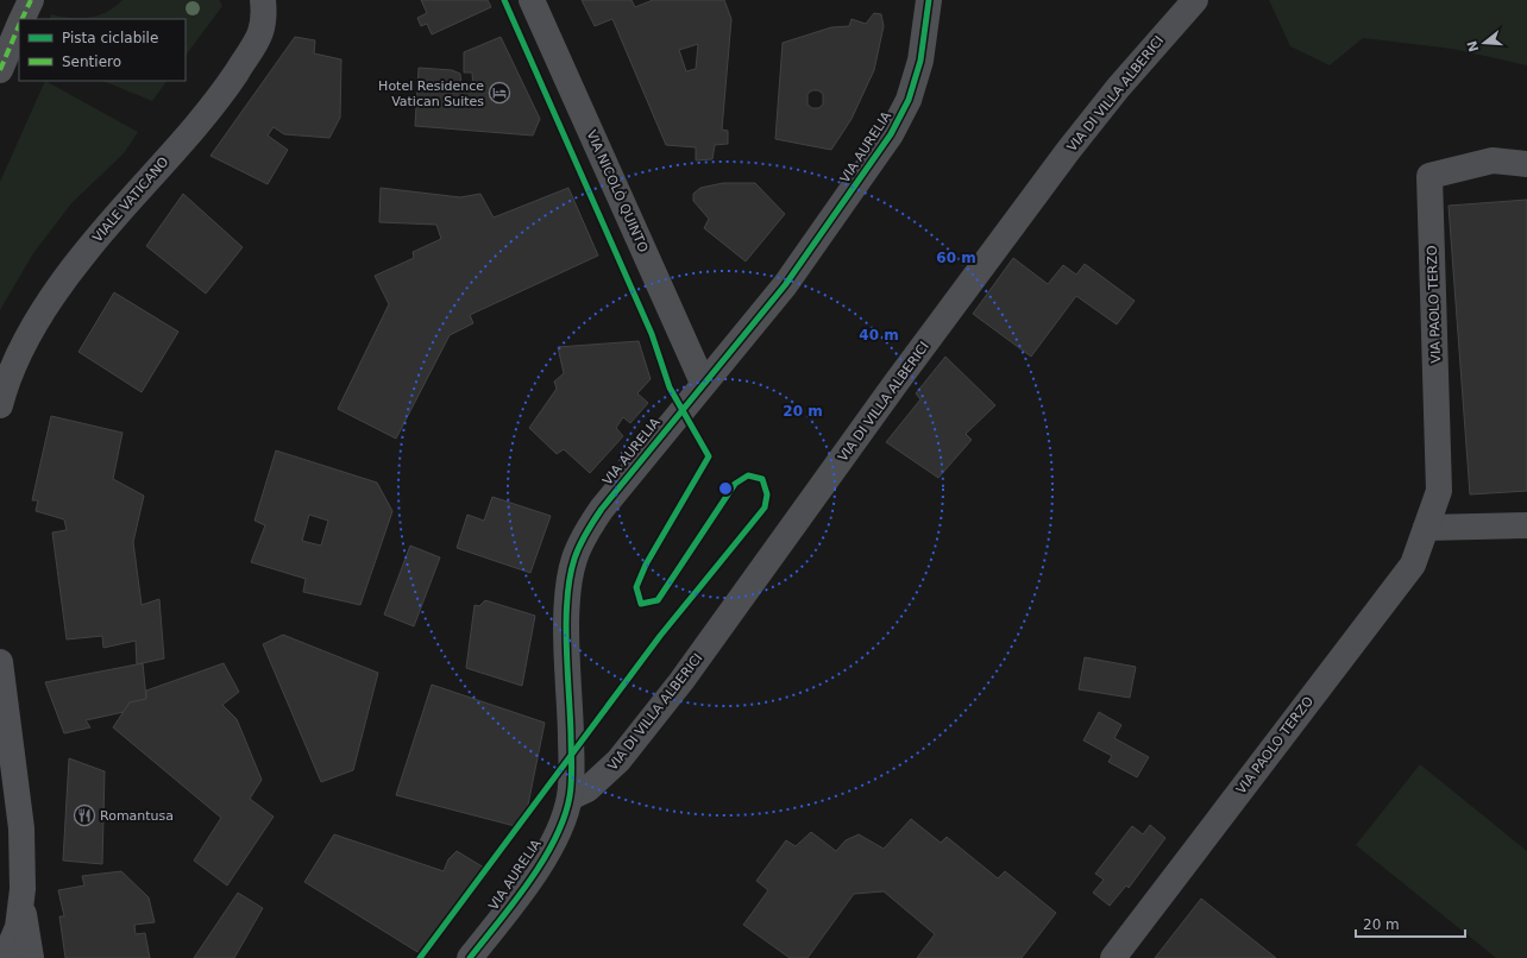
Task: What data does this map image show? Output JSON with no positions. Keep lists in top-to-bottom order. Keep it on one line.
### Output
{"streets":{"street":["VIA DI VILLA ALBERICI","VIA AURELIA","VIA NICOLÒ QUINTO","VIALE VATICANO","VIA PAOLO TERZO"]},"crossings":[["VIA DI VILLA ALBERICI","VIA AURELIA"],["VIA AURELIA","VIA NICOLÒ QUINTO"]],"places":{"hotel":["Hotel Residence Vatican Suites"],"restaurant":["Romantusa"]},"legend":["Pista ciclabile","Sentiero"],"scale_bar":"20 m","north":"left","rings":["60 m","40 m","20 m"]}
